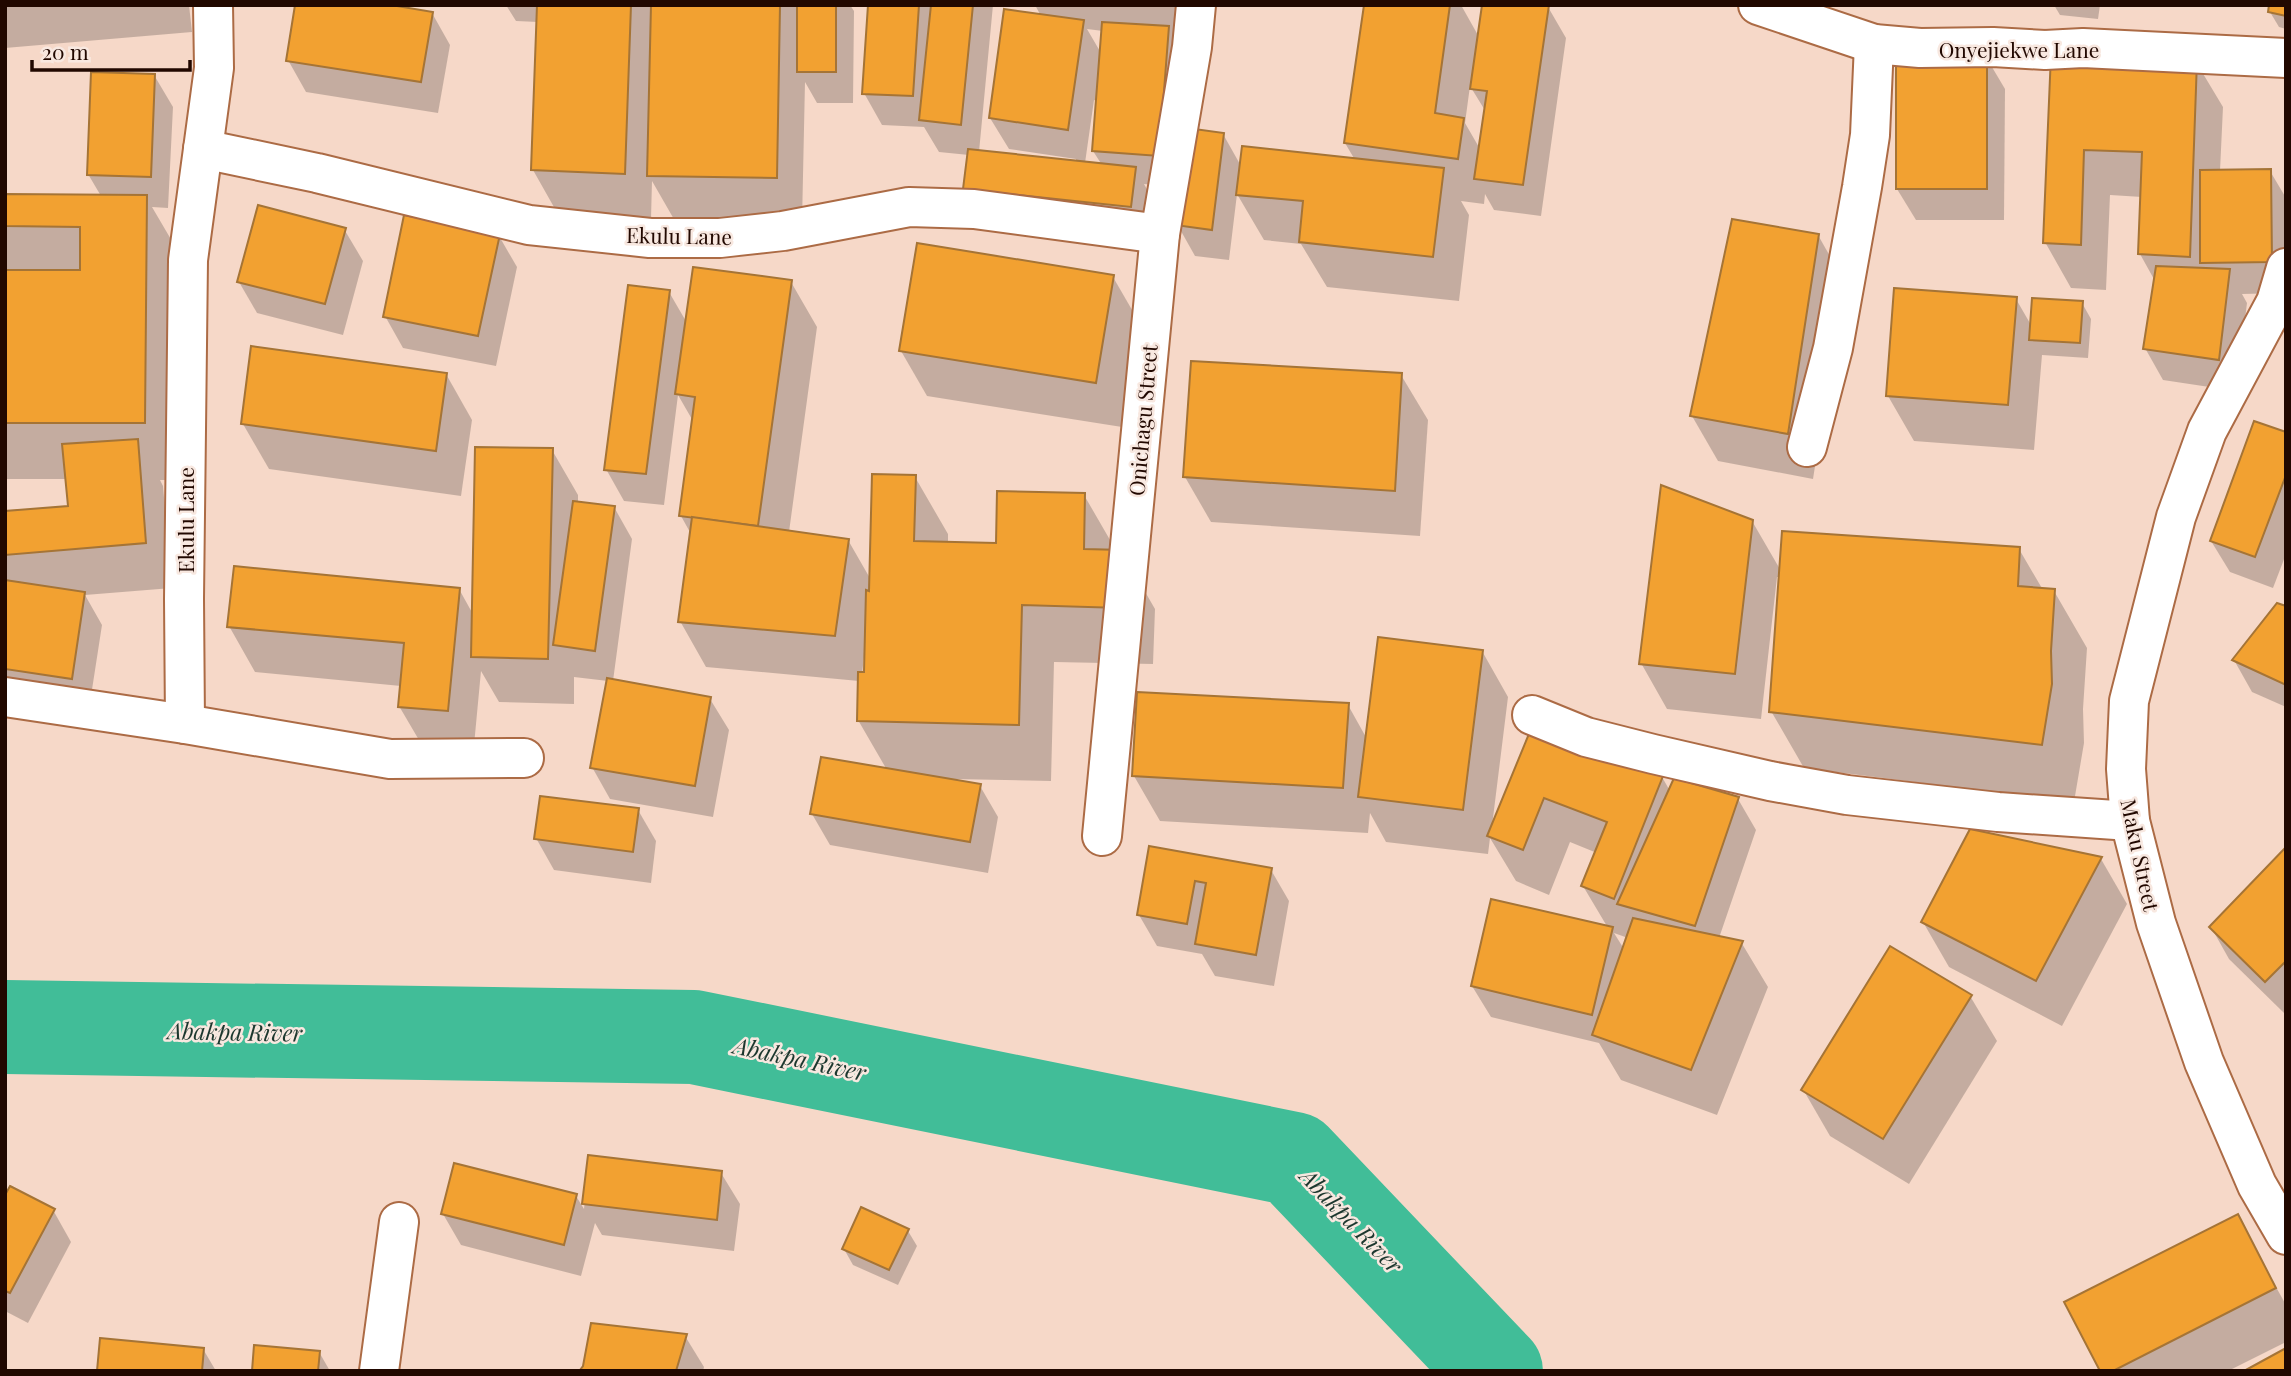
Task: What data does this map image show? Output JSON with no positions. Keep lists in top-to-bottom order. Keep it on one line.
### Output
{"streets":{"street":["Onyejiekwe Lane","Ekulu Lane","Onichagu Street","Maku Street"]},"crossings":[["Ekulu Lane","Onichagu Street"]],"water":["Abakpa River"],"scale_bar":"20 m"}
